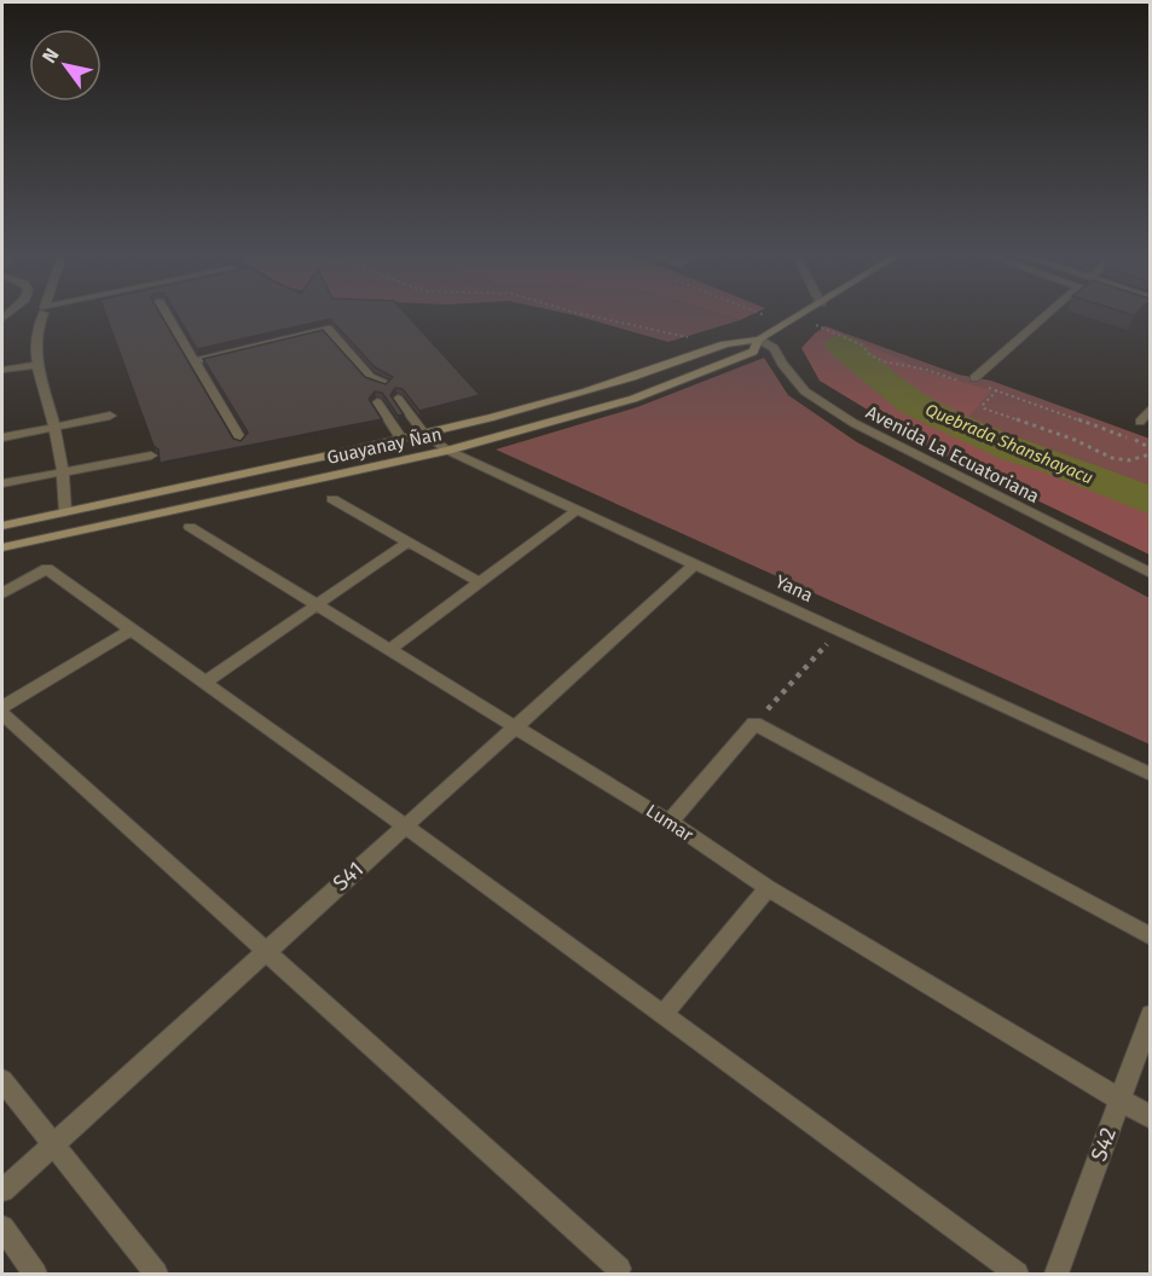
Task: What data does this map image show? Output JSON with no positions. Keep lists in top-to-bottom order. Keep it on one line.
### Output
{"streets":{"main road":["Guayanay Ñan"],"street":["Avenida La Ecuatoriana","Yana","Lumar","S41","S42"]},"crossings":[["Guayanay Ñan","Avenida La Ecuatoriana"],["Guayanay Ñan","Yana"],["Yana","S41"],["Lumar","S41"],["Lumar","S42"]],"water":["Quebrada Shanshayacu"],"north":"top left"}
